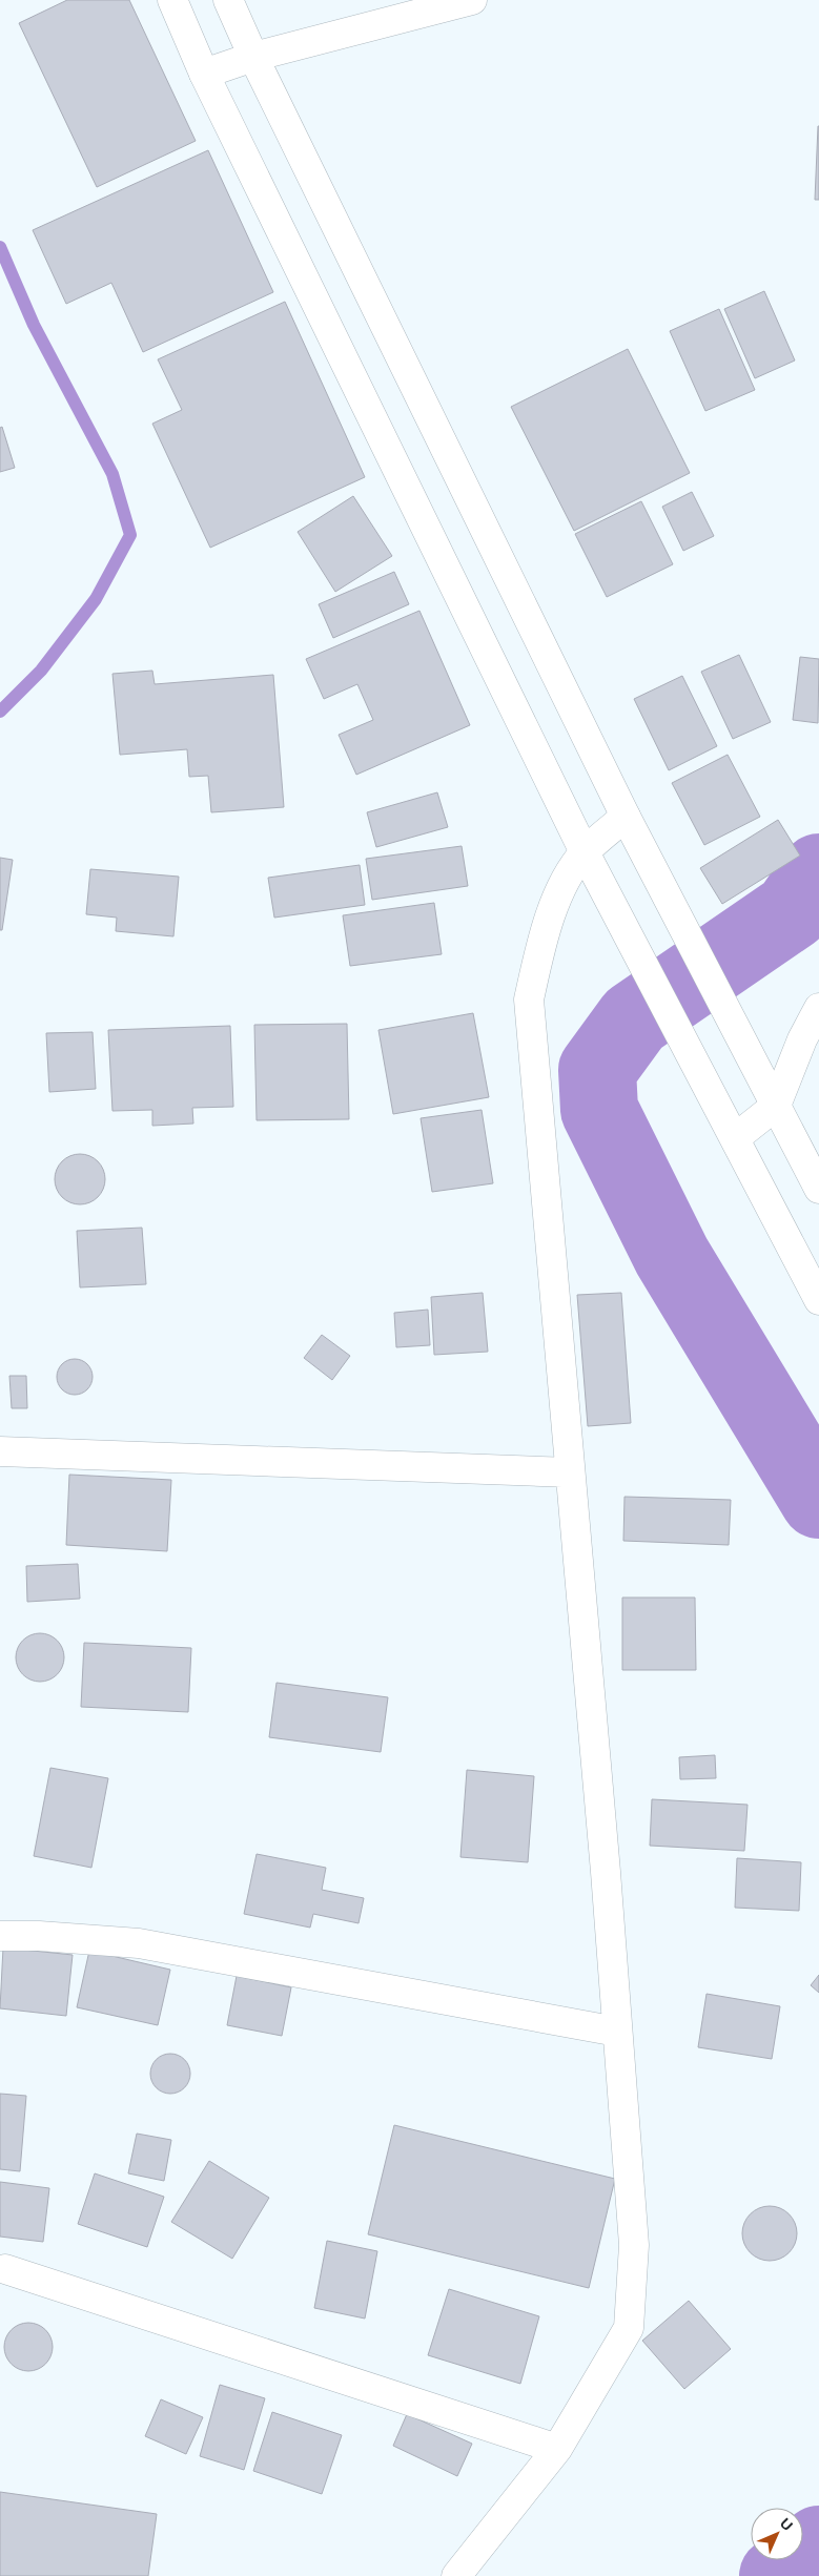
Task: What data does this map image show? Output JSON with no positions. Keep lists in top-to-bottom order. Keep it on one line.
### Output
{"north":"top right"}
